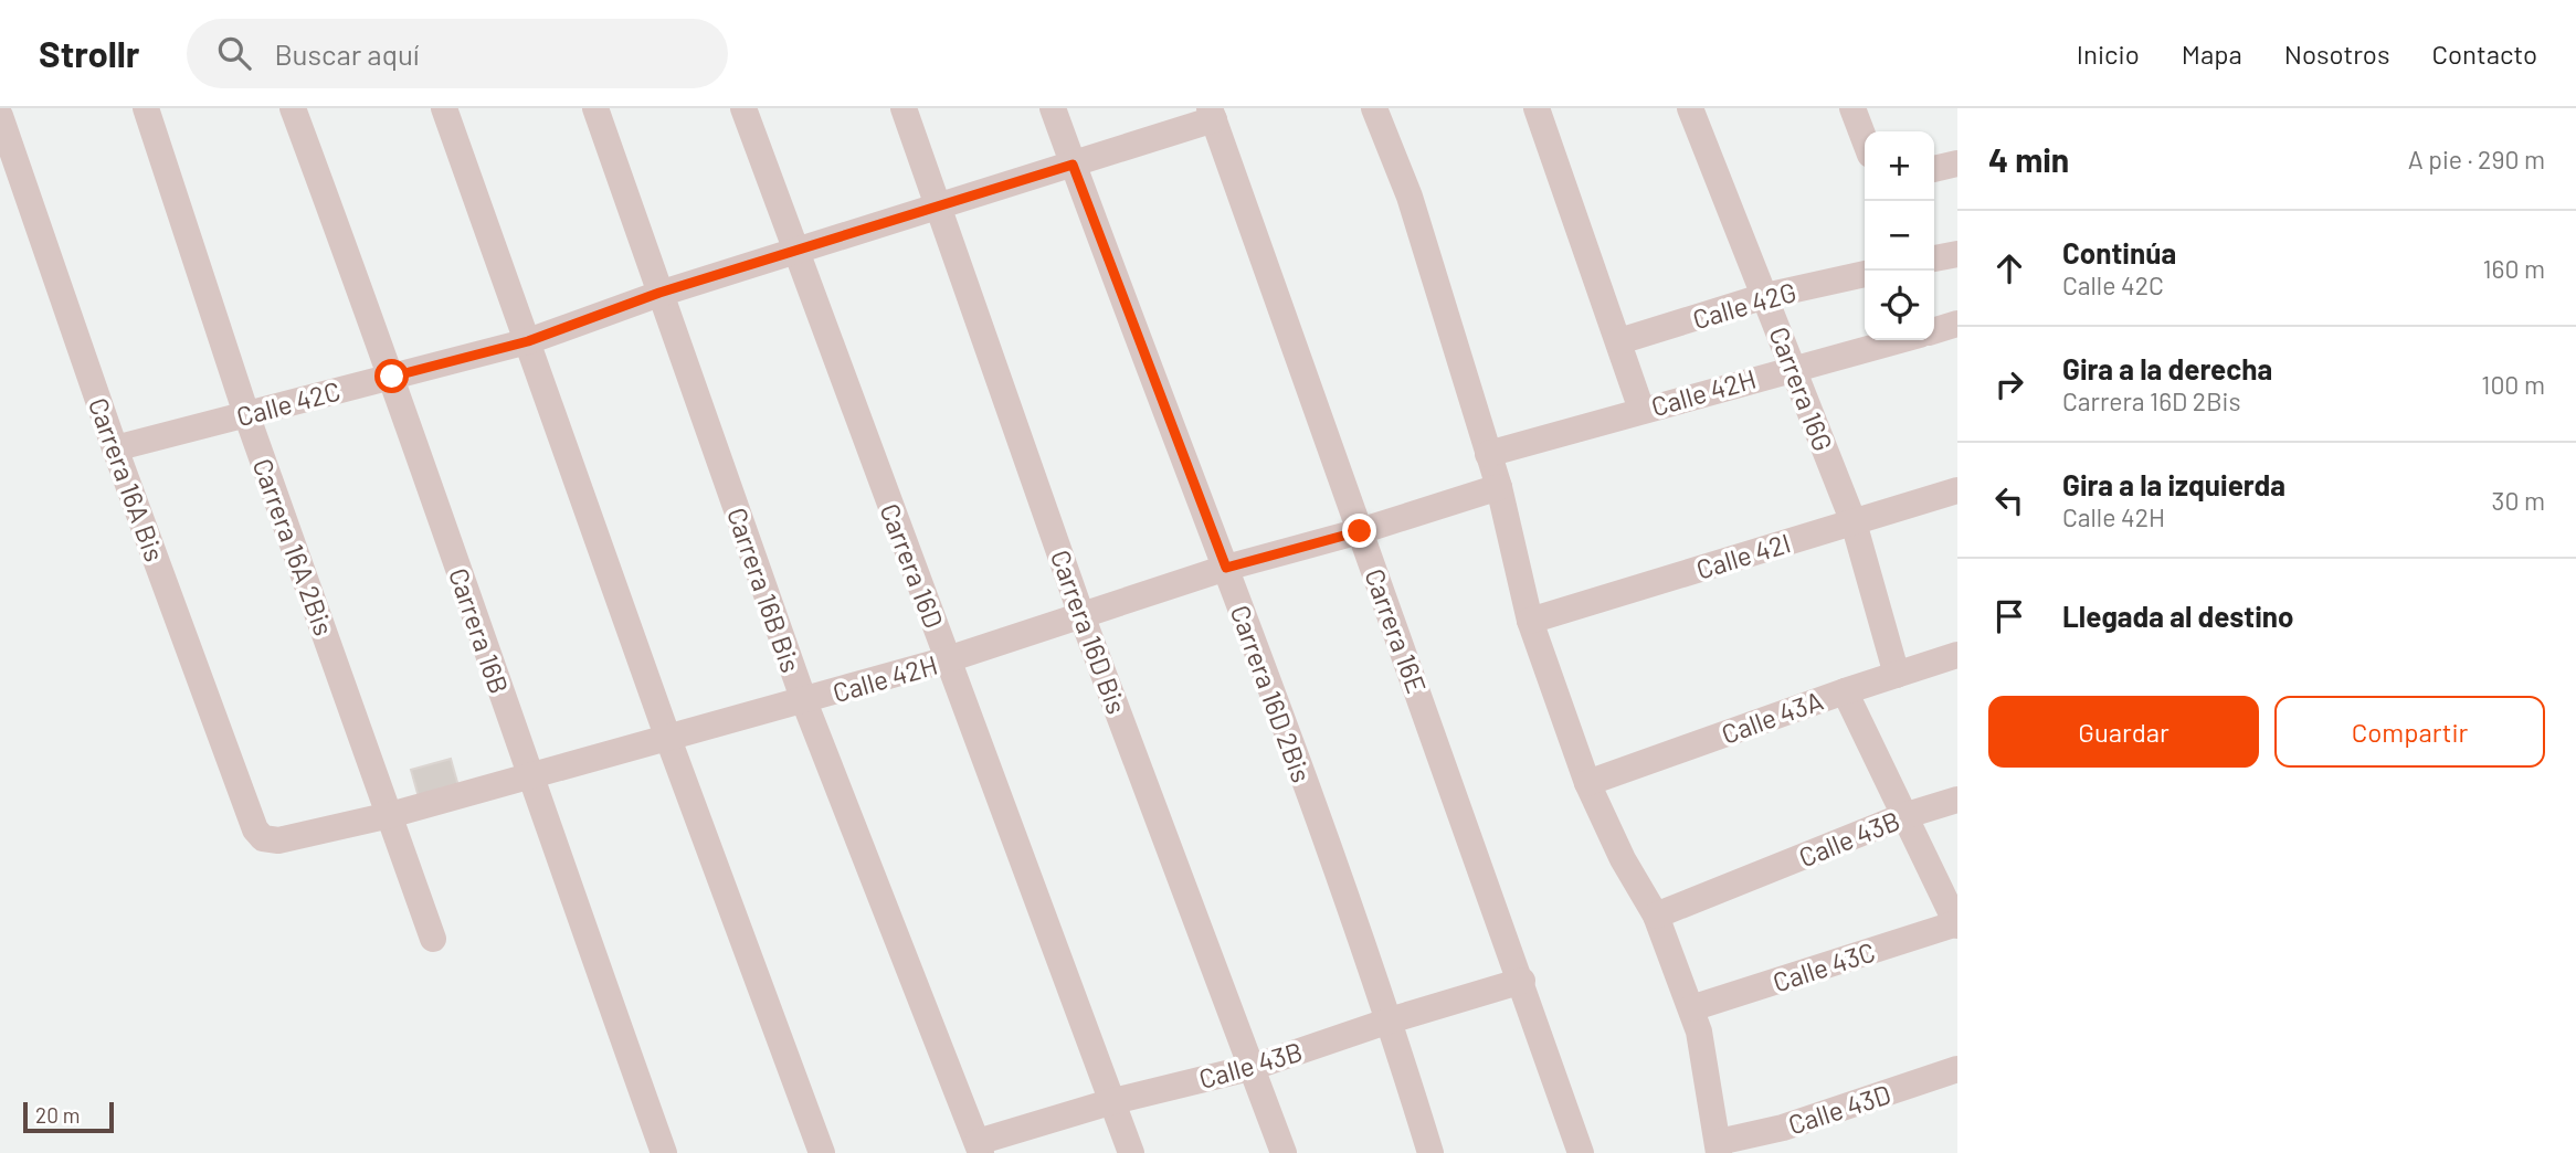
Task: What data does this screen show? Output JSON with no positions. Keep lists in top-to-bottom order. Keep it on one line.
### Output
{"streets":{"street":["Calle 42G","Carrera 16G","Calle 42H","Calle 42C","Carrera 16A Bis","Carrera 16A 2Bis","Calle 42I","Carrera 16D","Carrera 16B Bis","Carrera 16B","Carrera 16E","Carrera 16D Bis","Carrera 16D 2Bis","Calle 43A","Calle 43B","Calle 43C","Calle 43D"]},"crossings":[["Calle 42G","Carrera 16G"],["Carrera 16G","Calle 42H"],["Carrera 16G","Calle 42I"],["Carrera 16G","Calle 43A"],["Calle 42H","Carrera 16A Bis"],["Calle 42H","Carrera 16A 2Bis"],["Calle 42H","Carrera 16D"],["Calle 42H","Carrera 16B Bis"],["Calle 42H","Carrera 16B"],["Calle 42H","Carrera 16E"],["Calle 42H","Carrera 16D Bis"],["Calle 42H","Carrera 16D 2Bis"],["Calle 42C","Carrera 16A Bis"],["Calle 42C","Carrera 16A 2Bis"],["Calle 42C","Carrera 16D"],["Calle 42C","Carrera 16B Bis"],["Calle 42C","Carrera 16B"],["Calle 42C","Carrera 16E"],["Calle 42C","Carrera 16D Bis"],["Calle 42C","Carrera 16D 2Bis"],["Carrera 16D","Calle 43B"],["Carrera 16B Bis","Calle 43B"],["Carrera 16E","Calle 43B"],["Carrera 16D Bis","Calle 43B"],["Carrera 16D 2Bis","Calle 43B"]],"scale_bar":"20 m","page":{"header":"Strollr","search":"Buscar aquí","nav":["Inicio","Mapa","Nosotros","Contacto"],"heading":["4 min","A pie · 290 m"],"map_buttons":["+","−"],"list":[["Continúa","Calle 42C","160 m"],["Gira a la derecha","Carrera 16D 2Bis","100 m"],["Gira a la izquierda","Calle 42H","30 m"],"Llegada al destino"],"buttons":["Guardar","Compartir"],"scale":"20 m"}}
